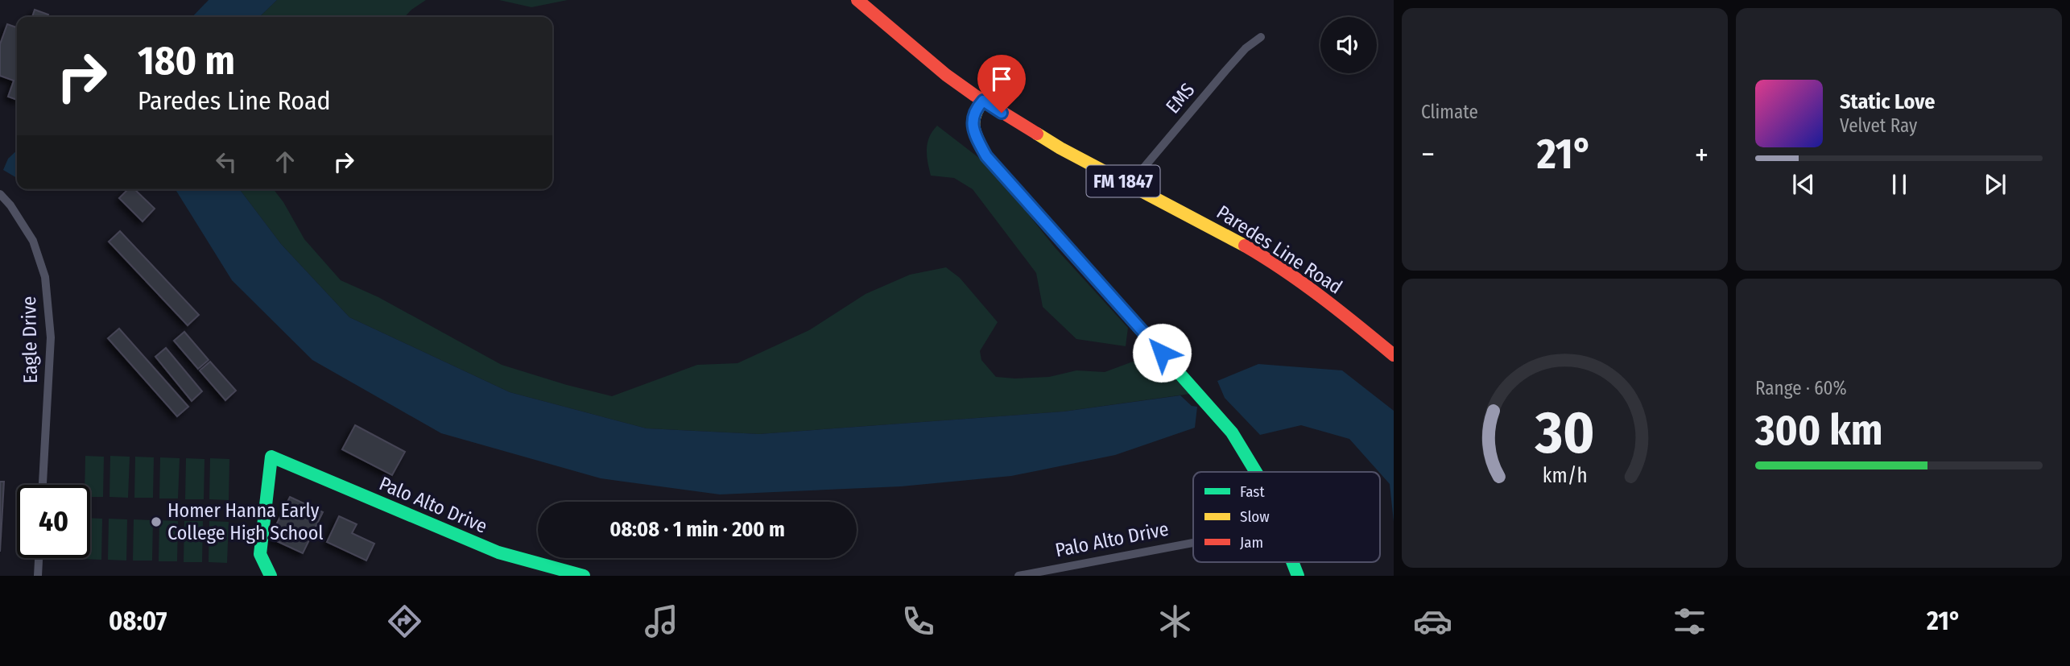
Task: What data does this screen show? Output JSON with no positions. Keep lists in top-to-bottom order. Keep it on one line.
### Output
{"streets":{"street":["EMS","FM 1847","Paredes Line Road","Eagle Drive","Palo Alto Drive"]},"crossings":[["EMS","Paredes Line Road"]],"places":["Homer Hanna Early College High School"],"legend":["Fast","Slow","Jam"],"page":{"tile":["Climate",["Range · 60%","300 km"]],"turn":["180 m","Paredes Line Road"],"song":["Static Love","Velvet Ray"],"heat":["−","21°","+"],"limit":"40","trip":"08:08 · 1 min · 200 m","tabs":["08:07","21°"],"gauge":["30","km/h"]}}
